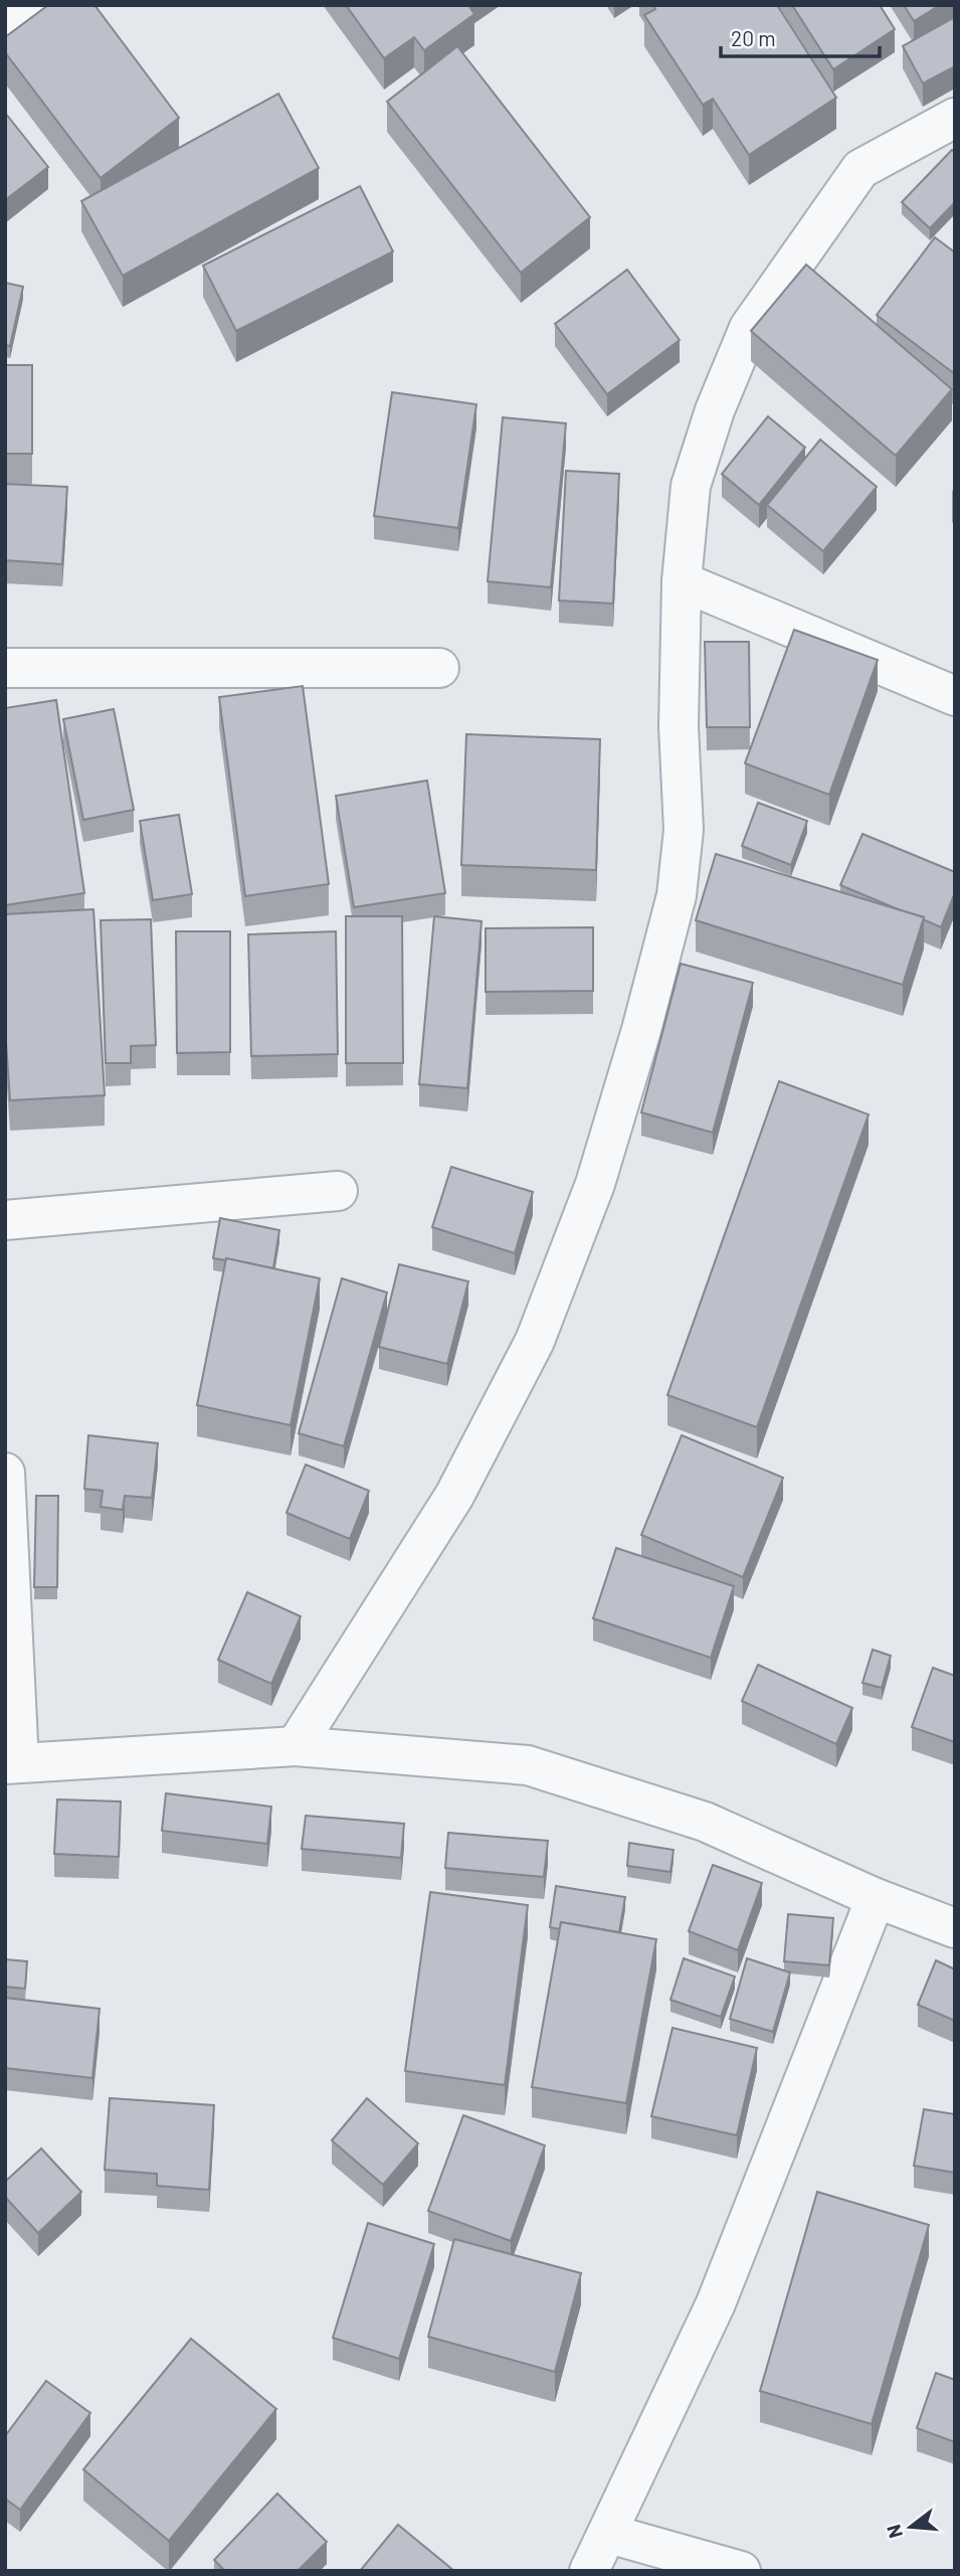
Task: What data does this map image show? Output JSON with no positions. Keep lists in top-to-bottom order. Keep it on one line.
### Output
{"scale_bar":"20 m","north":"left"}
